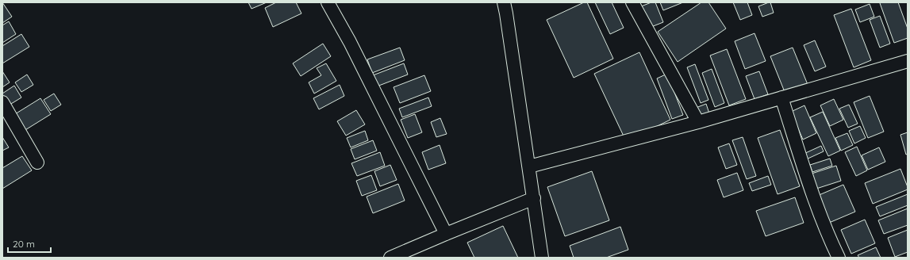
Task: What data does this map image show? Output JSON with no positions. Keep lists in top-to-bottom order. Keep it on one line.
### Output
{"scale_bar":"20 m"}
